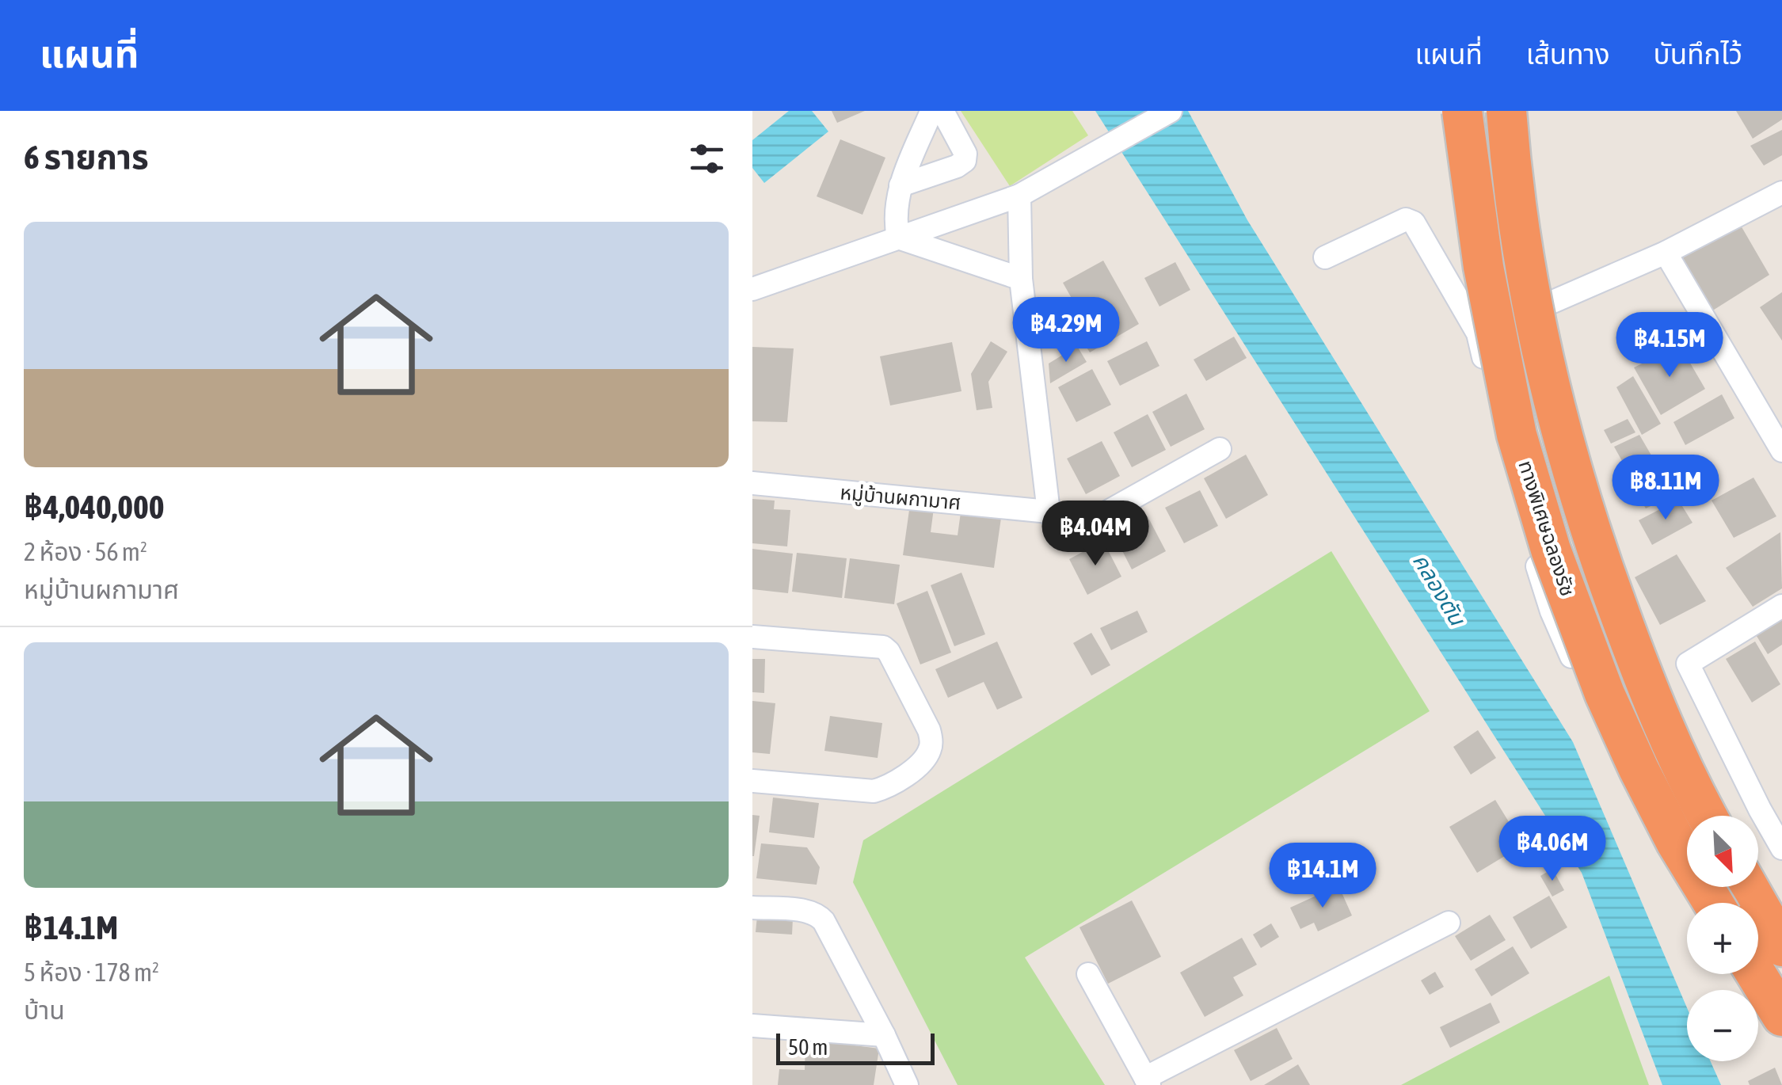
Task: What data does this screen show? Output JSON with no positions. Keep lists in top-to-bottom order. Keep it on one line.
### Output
{"streets":{"highway":["ทางพิเศษฉลองรัช"],"street":["หมู่บ้านผกามาศ"]},"water":["คลองตัน"],"scale_bar":"50 m","north":"bottom right","page":{"header":"แผนที่","nav":["แผนที่","เส้นทาง","บันทึกไว้"],"heading":"6 รายการ","list":[{"name":"฿4,040,000","note":"2 ห้อง · 56 m² · หมู่บ้านผกามาศ"},{"name":"฿14.1M","note":"5 ห้อง · 178 m² · บ้าน"}],"price":["฿4.29M","฿4.15M","฿8.11M","฿4.04M","฿4.06M","฿14.1M"],"map_buttons":["+","−"],"scale":"50 m"}}
